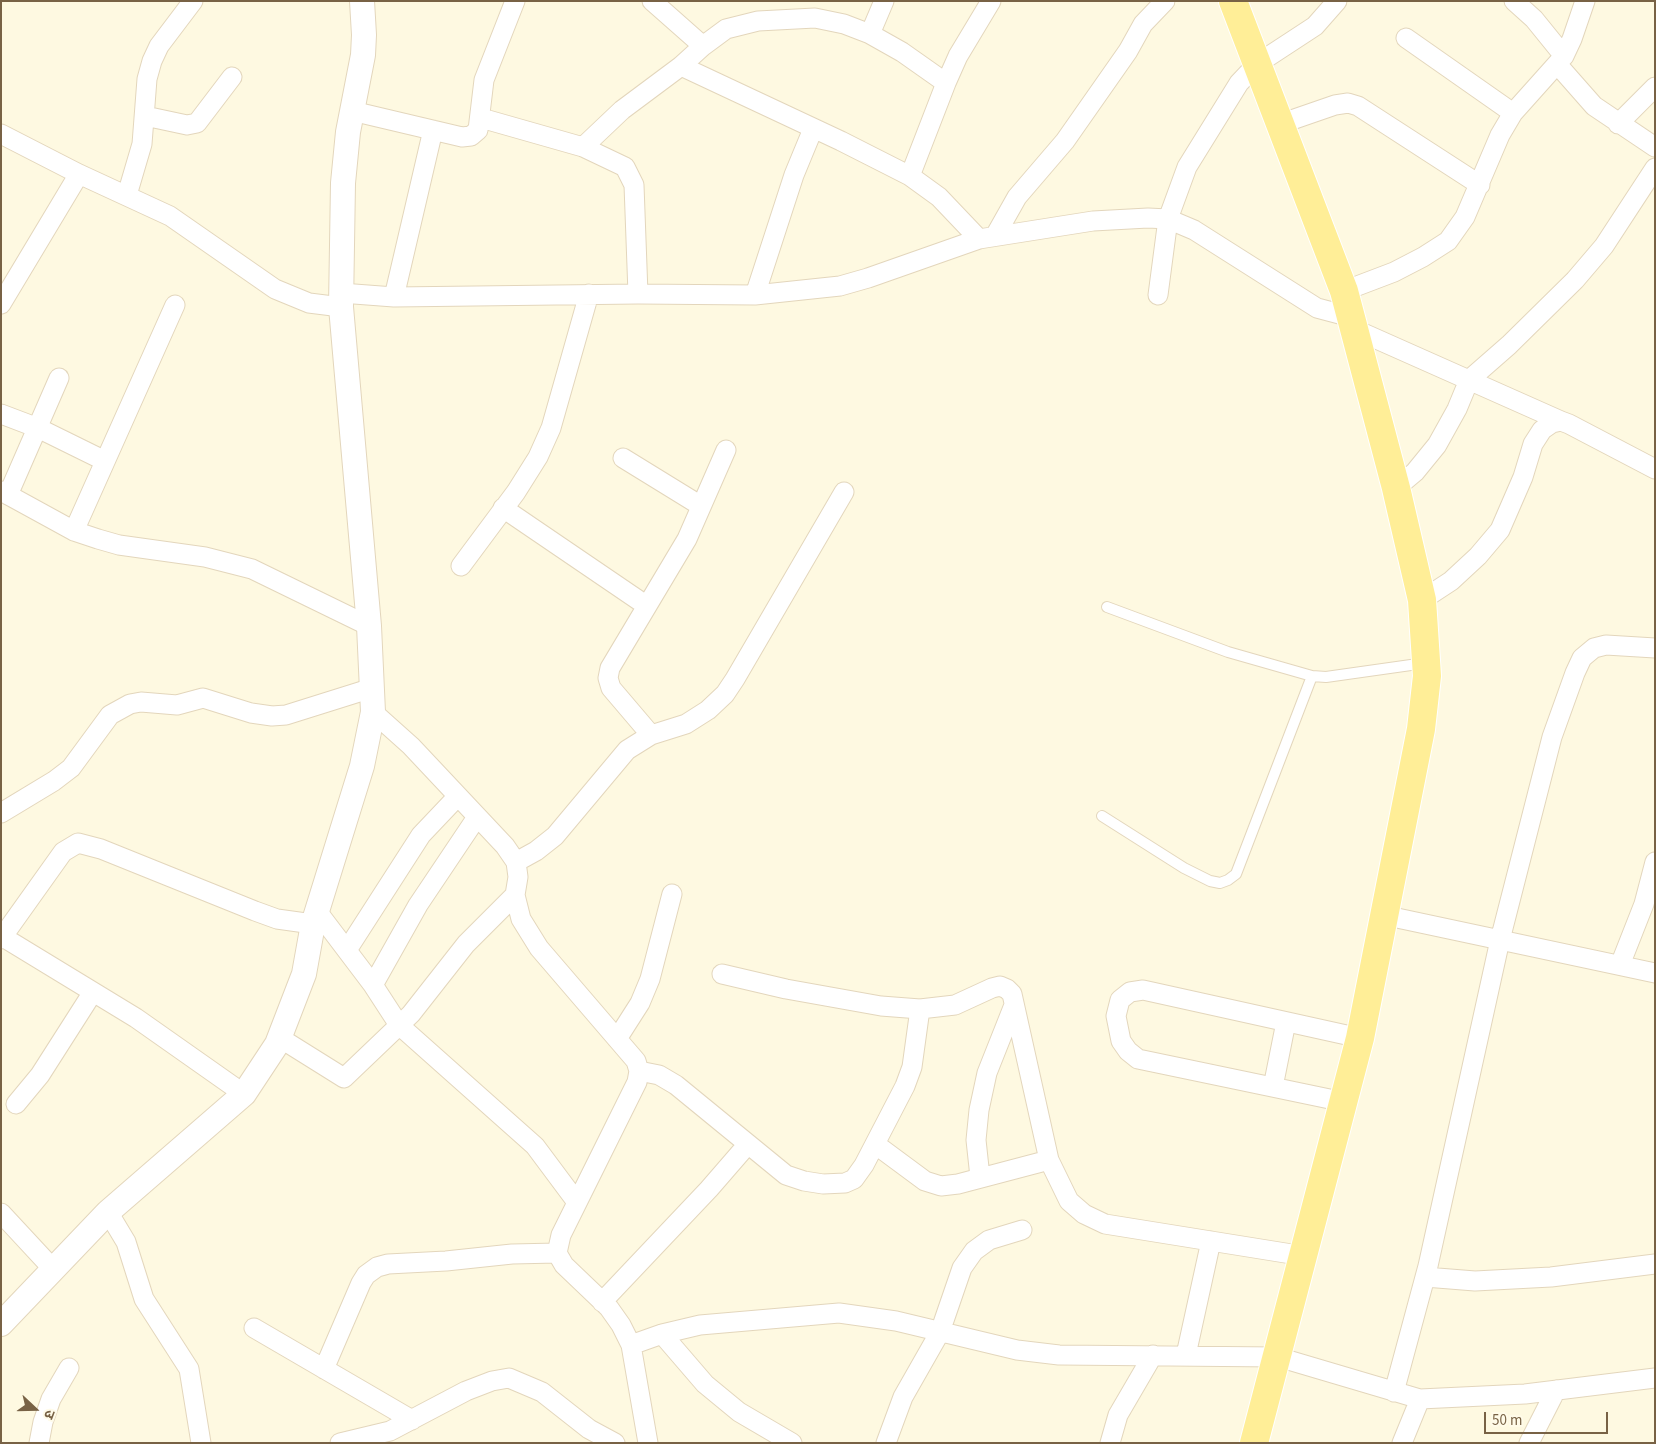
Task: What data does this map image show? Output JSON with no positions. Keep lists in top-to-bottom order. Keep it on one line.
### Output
{"scale_bar":"50 m","north":"right"}
